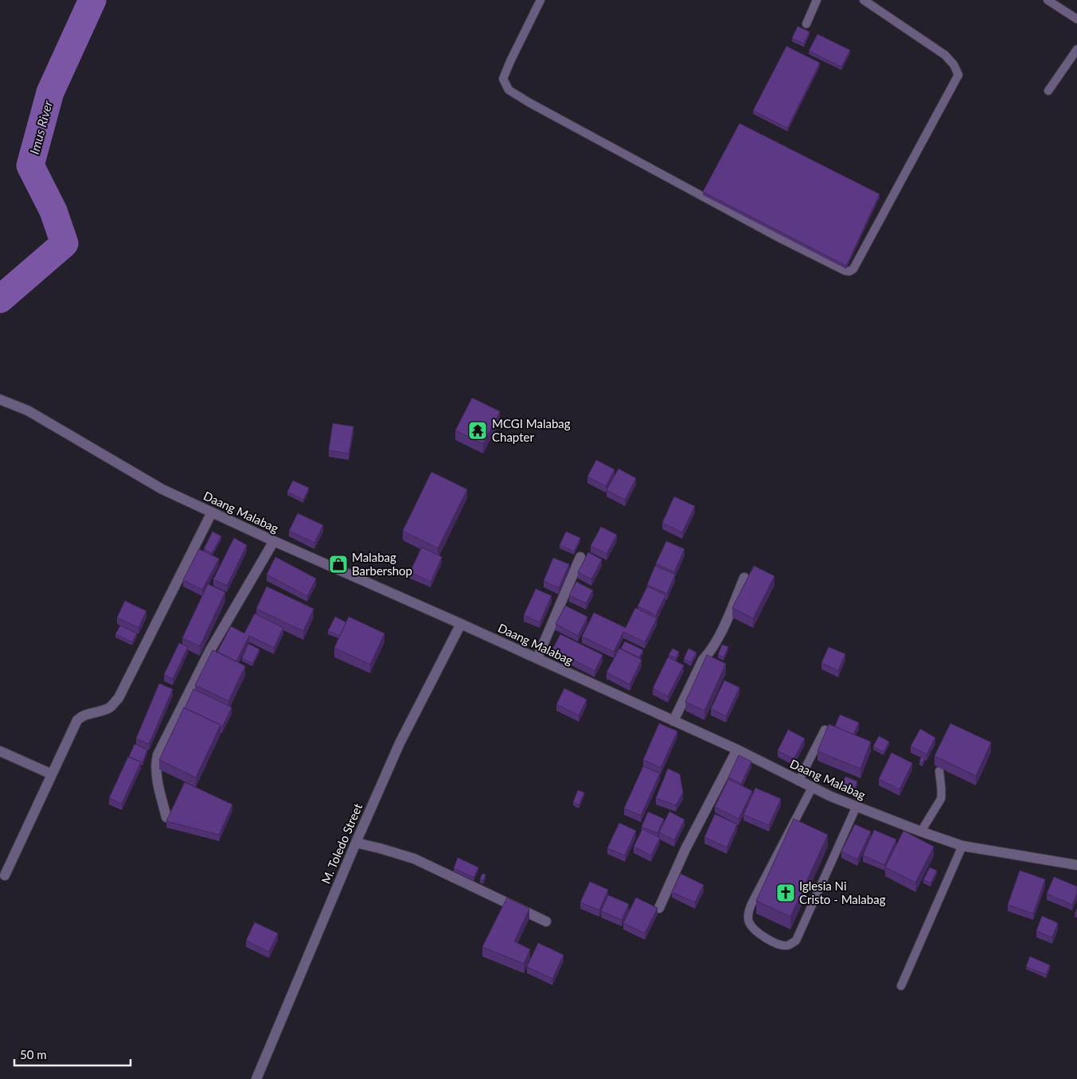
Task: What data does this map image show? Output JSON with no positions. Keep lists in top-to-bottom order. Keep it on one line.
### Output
{"streets":{"street":["Daang Malabag","M. Toledo Street"]},"crossings":[["Daang Malabag","M. Toledo Street"]],"water":["Imus River"],"places":{"temple":["MCGI Malabag Chapter"],"shop":["Malabag Barbershop"],"church":["Iglesia Ni Cristo - Malabag"]},"scale_bar":"50 m"}
